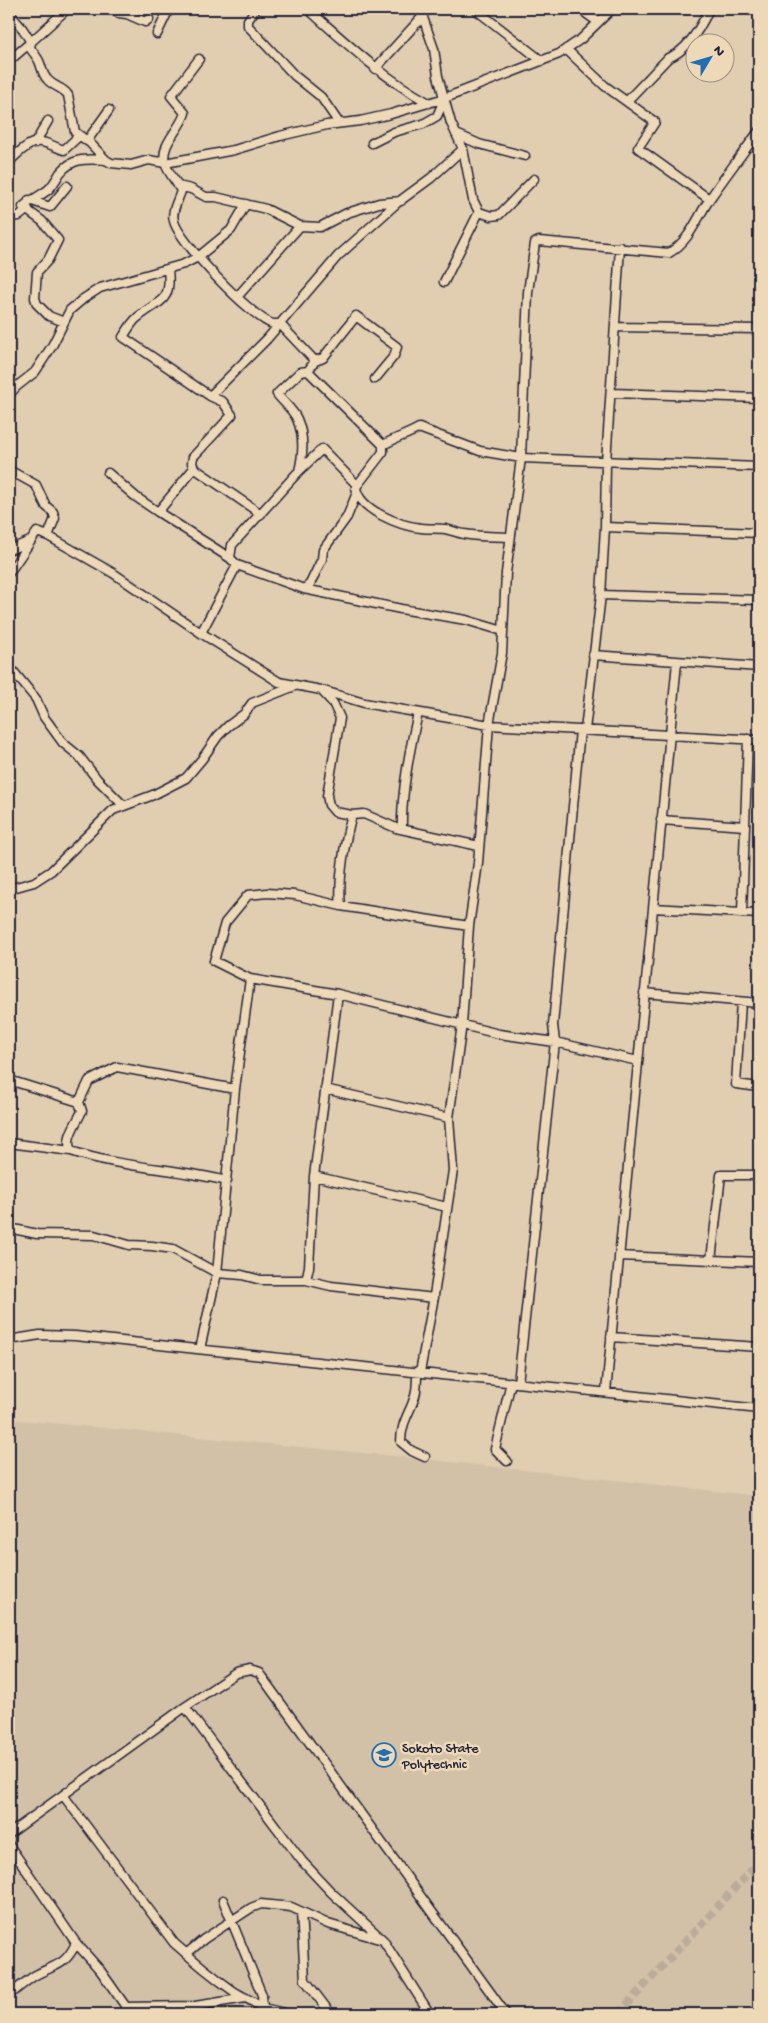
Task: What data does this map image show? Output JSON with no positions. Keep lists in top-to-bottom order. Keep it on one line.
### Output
{"places":{"school or university":["Sokoto State Polytechnic"]},"north":"top right"}
